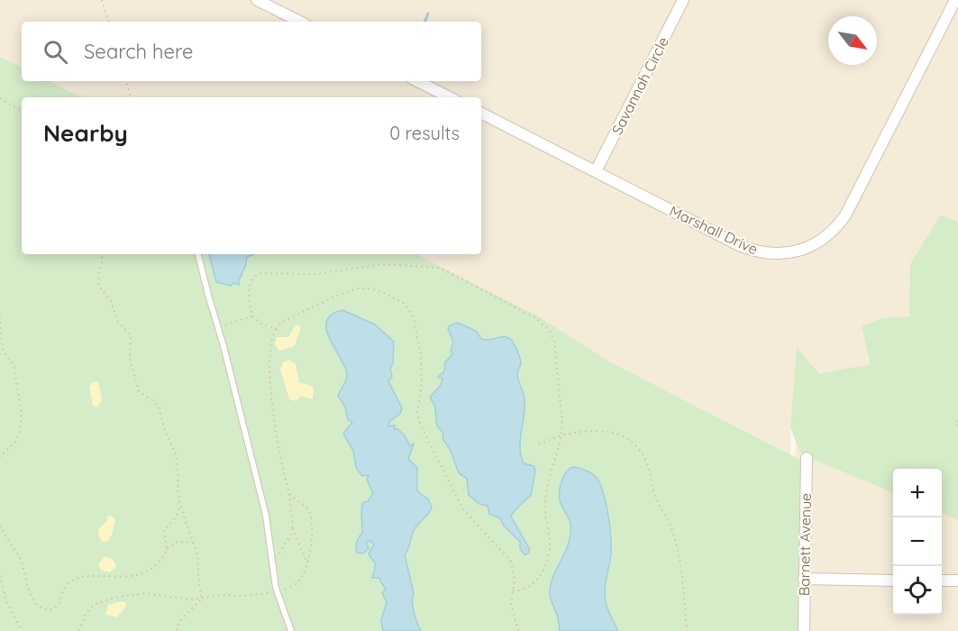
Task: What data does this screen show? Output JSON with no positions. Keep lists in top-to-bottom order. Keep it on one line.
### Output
{"streets":{"street":["Savannah Circle","Marshall Drive","Barnett Avenue"]},"crossings":[["Savannah Circle","Marshall Drive"]],"north":"bottom right","page":{"search":"Search here","heading":["Nearby","0 results"],"map_buttons":["+","−"]}}
